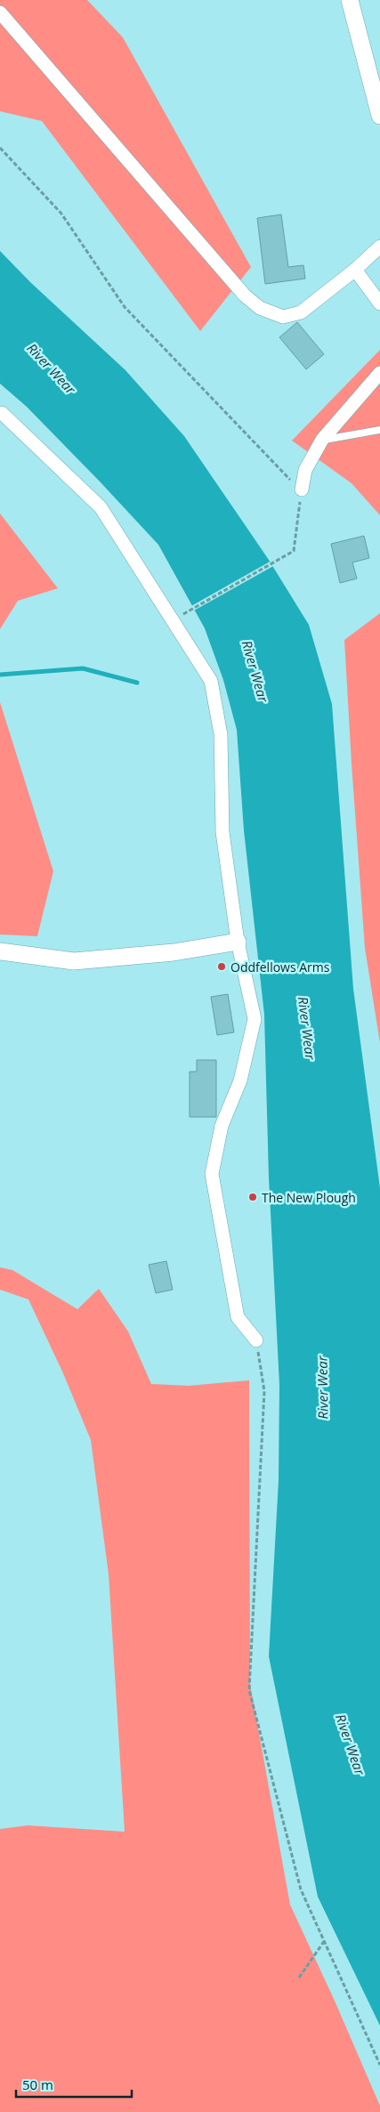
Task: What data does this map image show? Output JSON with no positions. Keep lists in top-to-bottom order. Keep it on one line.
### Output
{"water":["River Wear"],"places":["Oddfellows Arms","The New Plough"],"scale_bar":"50 m"}
